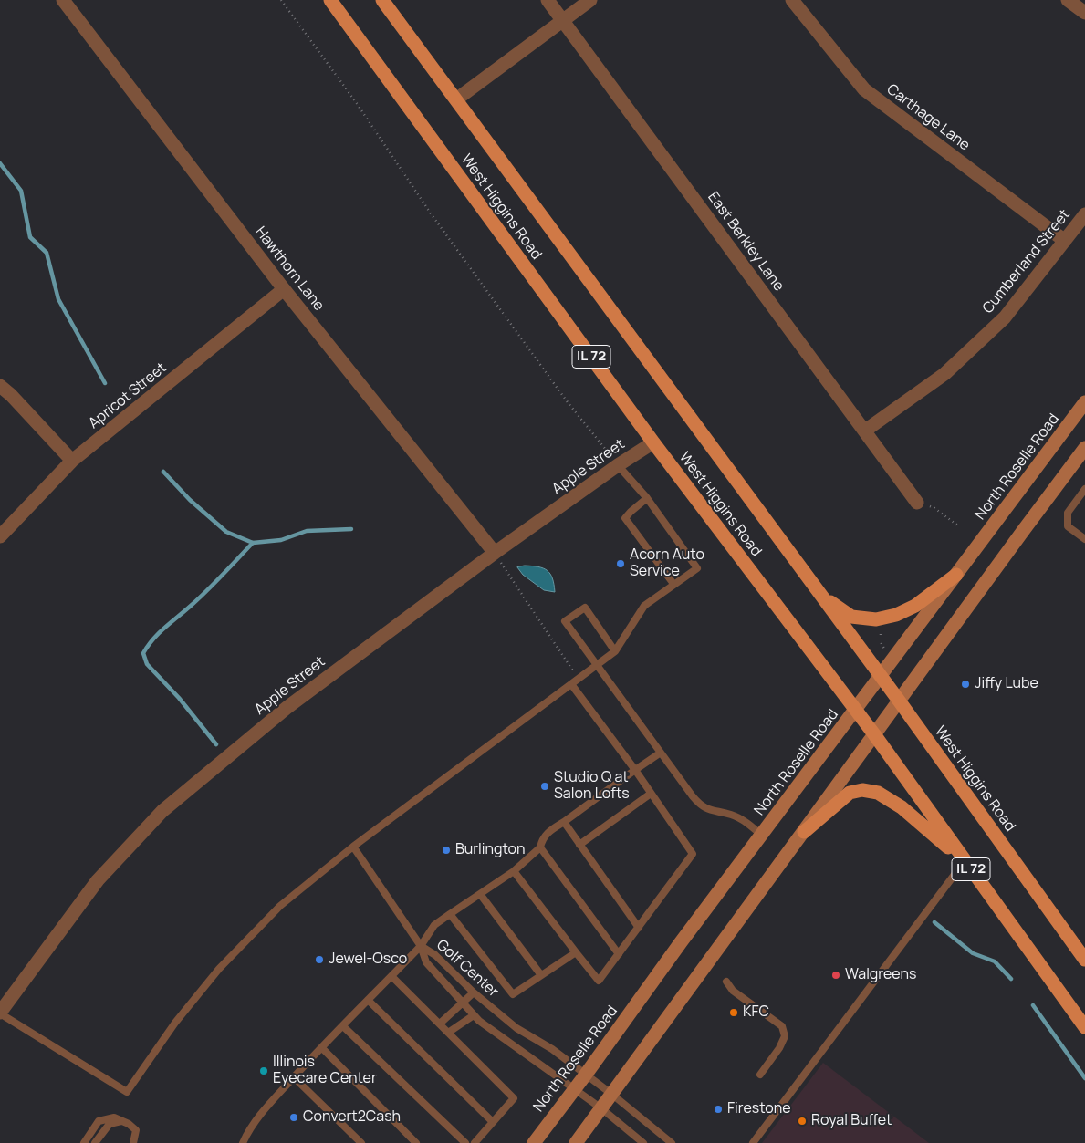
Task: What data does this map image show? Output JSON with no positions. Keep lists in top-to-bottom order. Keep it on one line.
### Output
{"streets":{"main road":["West Higgins Road","IL 72","North Roselle Road"],"street":["Carthage Lane","East Berkley Lane","Cumberland Street","Hawthorn Lane","Apricot Street","Apple Street"],"lane":["Golf Center"]},"crossings":[["Carthage Lane","Cumberland Street"],["West Higgins Road","Apple Street"],["West Higgins Road","North Roselle Road"],["East Berkley Lane","Cumberland Street"],["Hawthorn Lane","Apricot Street"],["Hawthorn Lane","Apple Street"],["North Roselle Road","Golf Center"]],"places":["Acorn Auto Service","Jiffy Lube","Studio Q at Salon Lofts","Burlington","Jewel-Osco","Walgreens","KFC","Illinois Eyecare Center","Firestone","Convert2Cash","Royal Buffet"]}
